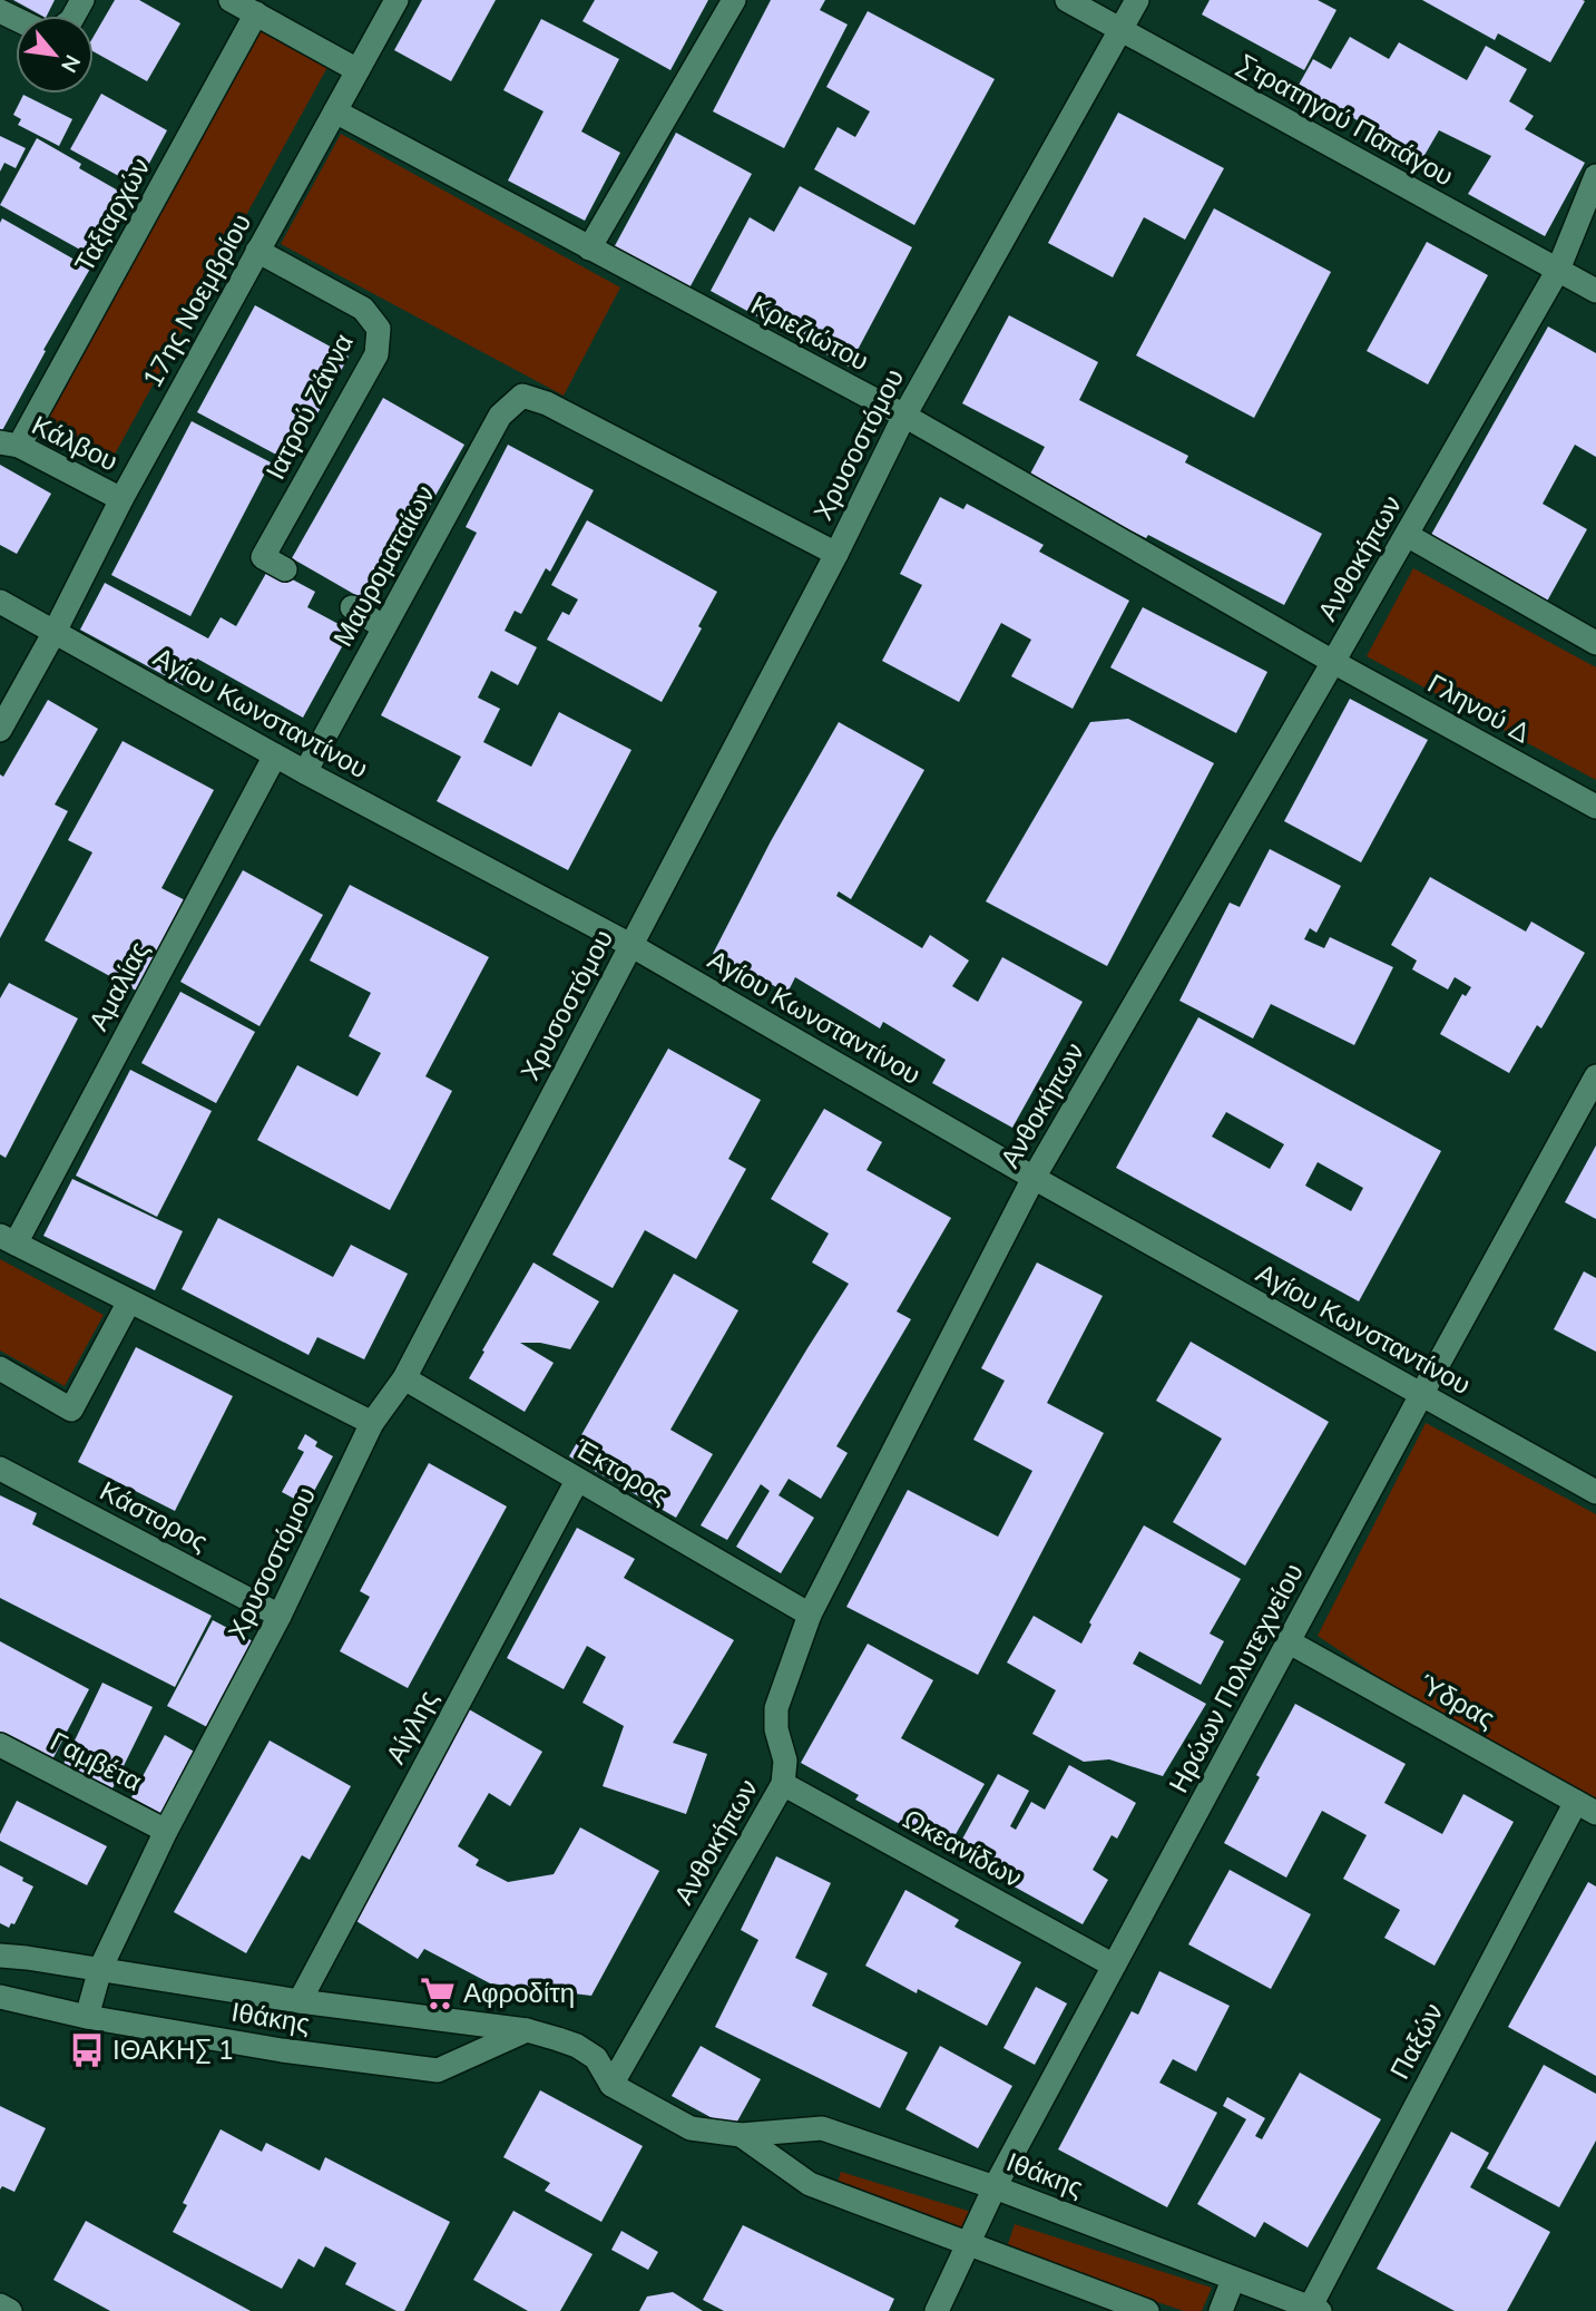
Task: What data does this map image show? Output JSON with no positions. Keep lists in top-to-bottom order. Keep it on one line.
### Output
{"streets":{"street":["Στρατηγού Παπάγου","Ταξιαρχών","17ης Νοεμβρίου","Κριεζιώτου","Ιατρού Ζάννα","Κάλβου","Χρυσοστόμου","Ανθοκήπων","Μαυροματαίων","Γληνού Δ","Αγίου Κωνσταντίνου","Αμαλίας","Έκτορος","Κάστορος","Ηρώων Πολυτεχνείου","Ύδρας","Αίγλης","Γαμβέτα","Ωκεανίδων","Ιθάκης","Παξών"]},"crossings":[["Στρατηγού Παπάγου","Χρυσοστόμου"],["Στρατηγού Παπάγου","Ανθοκήπων"],["Ταξιαρχών","Κάλβου"],["17ης Νοεμβρίου","Κριεζιώτου"],["17ης Νοεμβρίου","Ιατρού Ζάννα"],["17ης Νοεμβρίου","Κάλβου"],["17ης Νοεμβρίου","Αγίου Κωνσταντίνου"],["Κριεζιώτου","Χρυσοστόμου"],["Κριεζιώτου","Ανθοκήπων"],["Κριεζιώτου","Γληνού Δ"],["Χρυσοστόμου","Μαυροματαίων"],["Χρυσοστόμου","Αγίου Κωνσταντίνου"],["Χρυσοστόμου","Έκτορος"],["Χρυσοστόμου","Κάστορος"],["Χρυσοστόμου","Γαμβέτα"],["Χρυσοστόμου","Ιθάκης"],["Ανθοκήπων","Γληνού Δ"],["Ανθοκήπων","Αγίου Κωνσταντίνου"],["Ανθοκήπων","Έκτορος"],["Ανθοκήπων","Ωκεανίδων"],["Ανθοκήπων","Ιθάκης"],["Μαυροματαίων","Αγίου Κωνσταντίνου"],["Αγίου Κωνσταντίνου","Αμαλίας"],["Αγίου Κωνσταντίνου","Ηρώων Πολυτεχνείου"],["Έκτορος","Αίγλης"],["Ηρώων Πολυτεχνείου","Ύδρας"],["Ηρώων Πολυτεχνείου","Ωκεανίδων"],["Ηρώων Πολυτεχνείου","Ιθάκης"],["Ύδρας","Παξών"],["Αίγλης","Ιθάκης"],["Ιθάκης","Παξών"]],"places":{"supermarket":["Αφροδίτη"],"bus stop":["ΙΘΑΚΗΣ 1"]},"north":"bottom right"}
